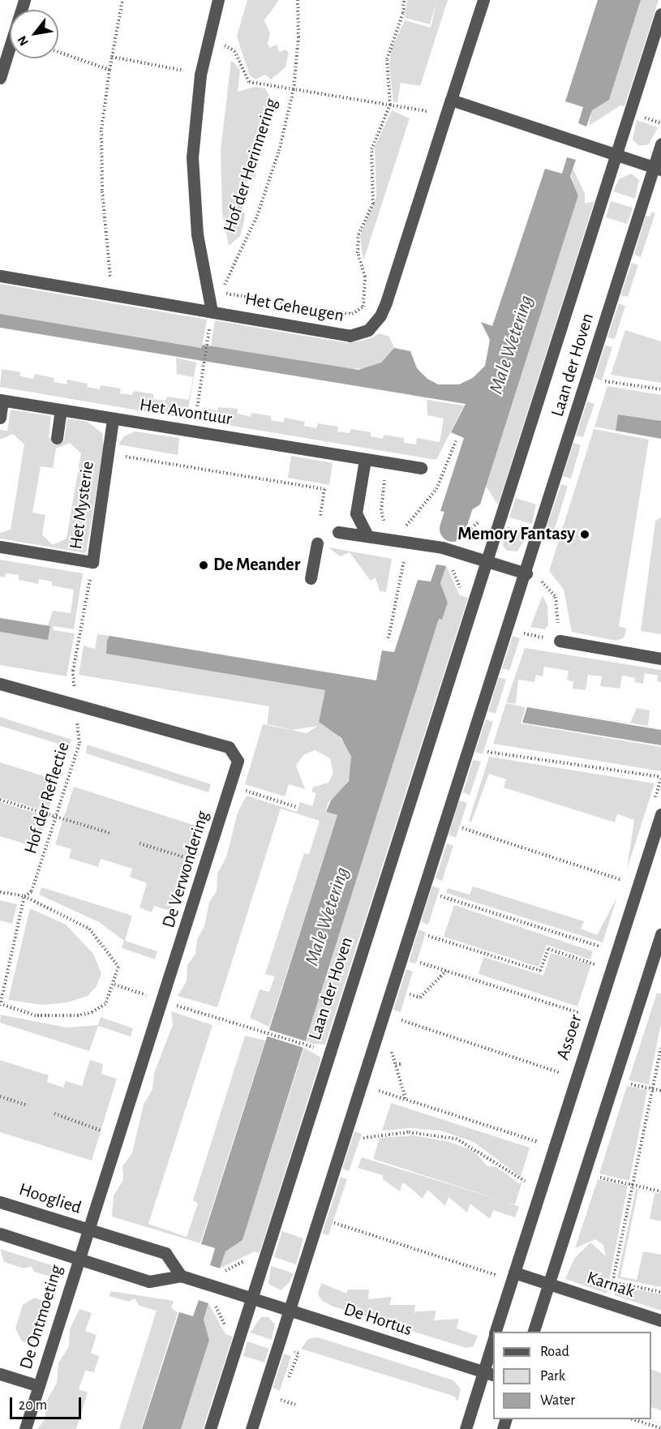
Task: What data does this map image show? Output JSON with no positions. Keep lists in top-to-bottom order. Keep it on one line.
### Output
{"streets":{"street":["Hof der Herinnering","Het Geheugen","Laan der Hoven","Het Avontuur","Het Mysterie","De Verwondering","Assoer","Hooglied","Karnak","De Ontmoeting","De Hortus"],"path":["Hof der Reflectie"]},"crossings":[["Hof der Herinnering","Het Geheugen"],["Laan der Hoven","De Hortus"],["Het Avontuur","Het Mysterie"],["Het Mysterie","Hof der Reflectie"],["Hof der Reflectie","De Verwondering"],["De Verwondering","Hooglied"],["Assoer","De Hortus"],["Hooglied","De Ontmoeting"]],"water":["Male Wetering"],"places":["Memory Fantasy","De Meander"],"legend":["Road","Park","Water"],"scale_bar":"20 m","north":"bottom left"}
